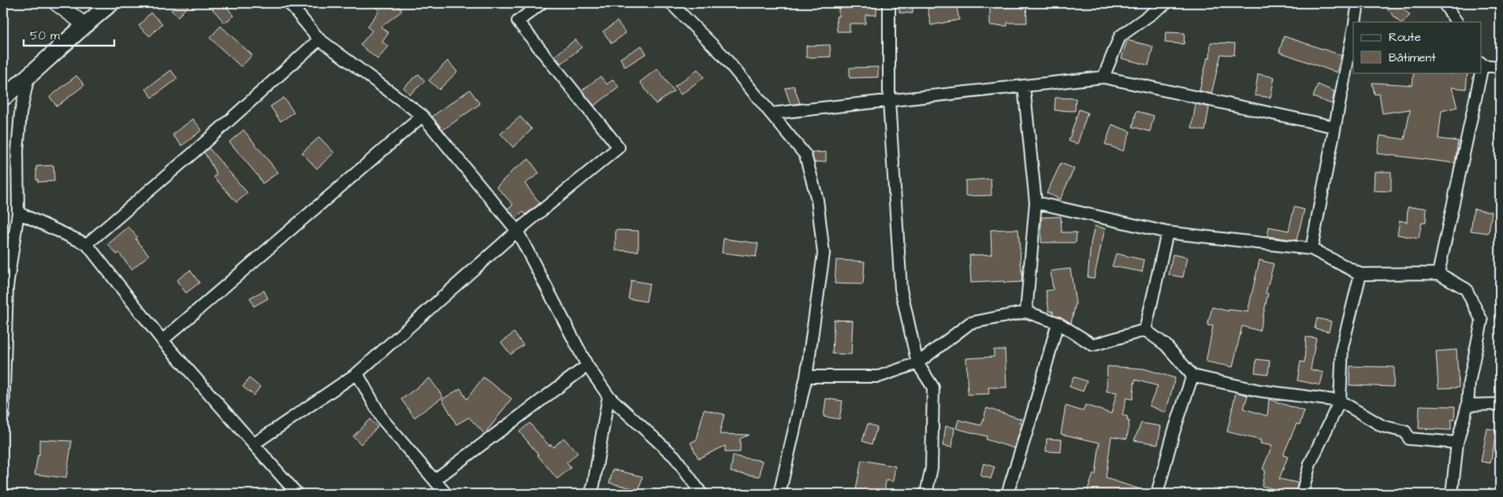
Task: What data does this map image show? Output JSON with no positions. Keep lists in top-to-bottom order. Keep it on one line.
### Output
{"legend":["Route","Bâtiment"],"scale_bar":"50 m"}
